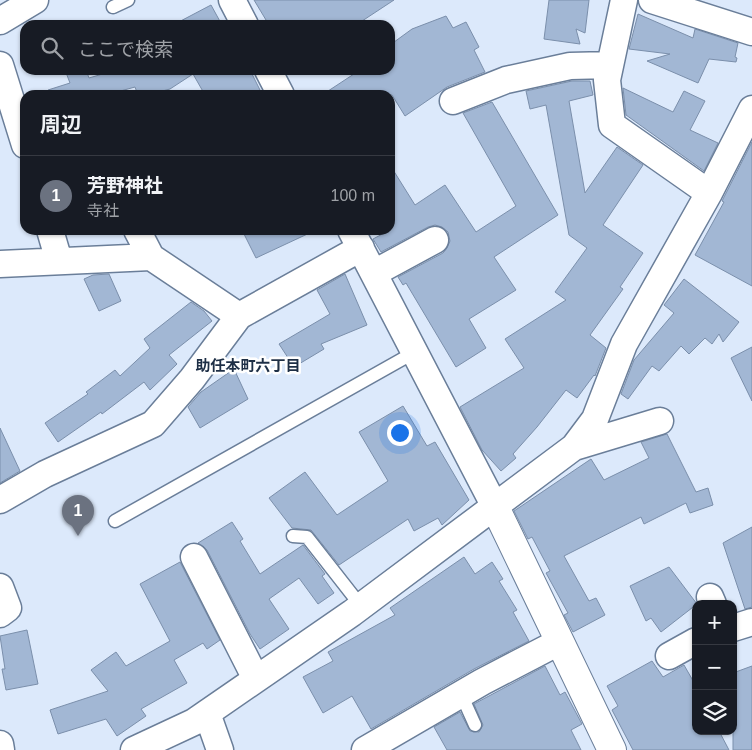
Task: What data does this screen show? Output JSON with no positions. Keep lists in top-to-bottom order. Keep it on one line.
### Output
{"districts":["助任本町六丁目"],"page":{"search":"ここで検索","heading":"周辺","list":[{"mark":"1","name":"芳野神社","note":"寺社","value":"100 m"}],"pins":"1","map_buttons":["+","−"]}}
